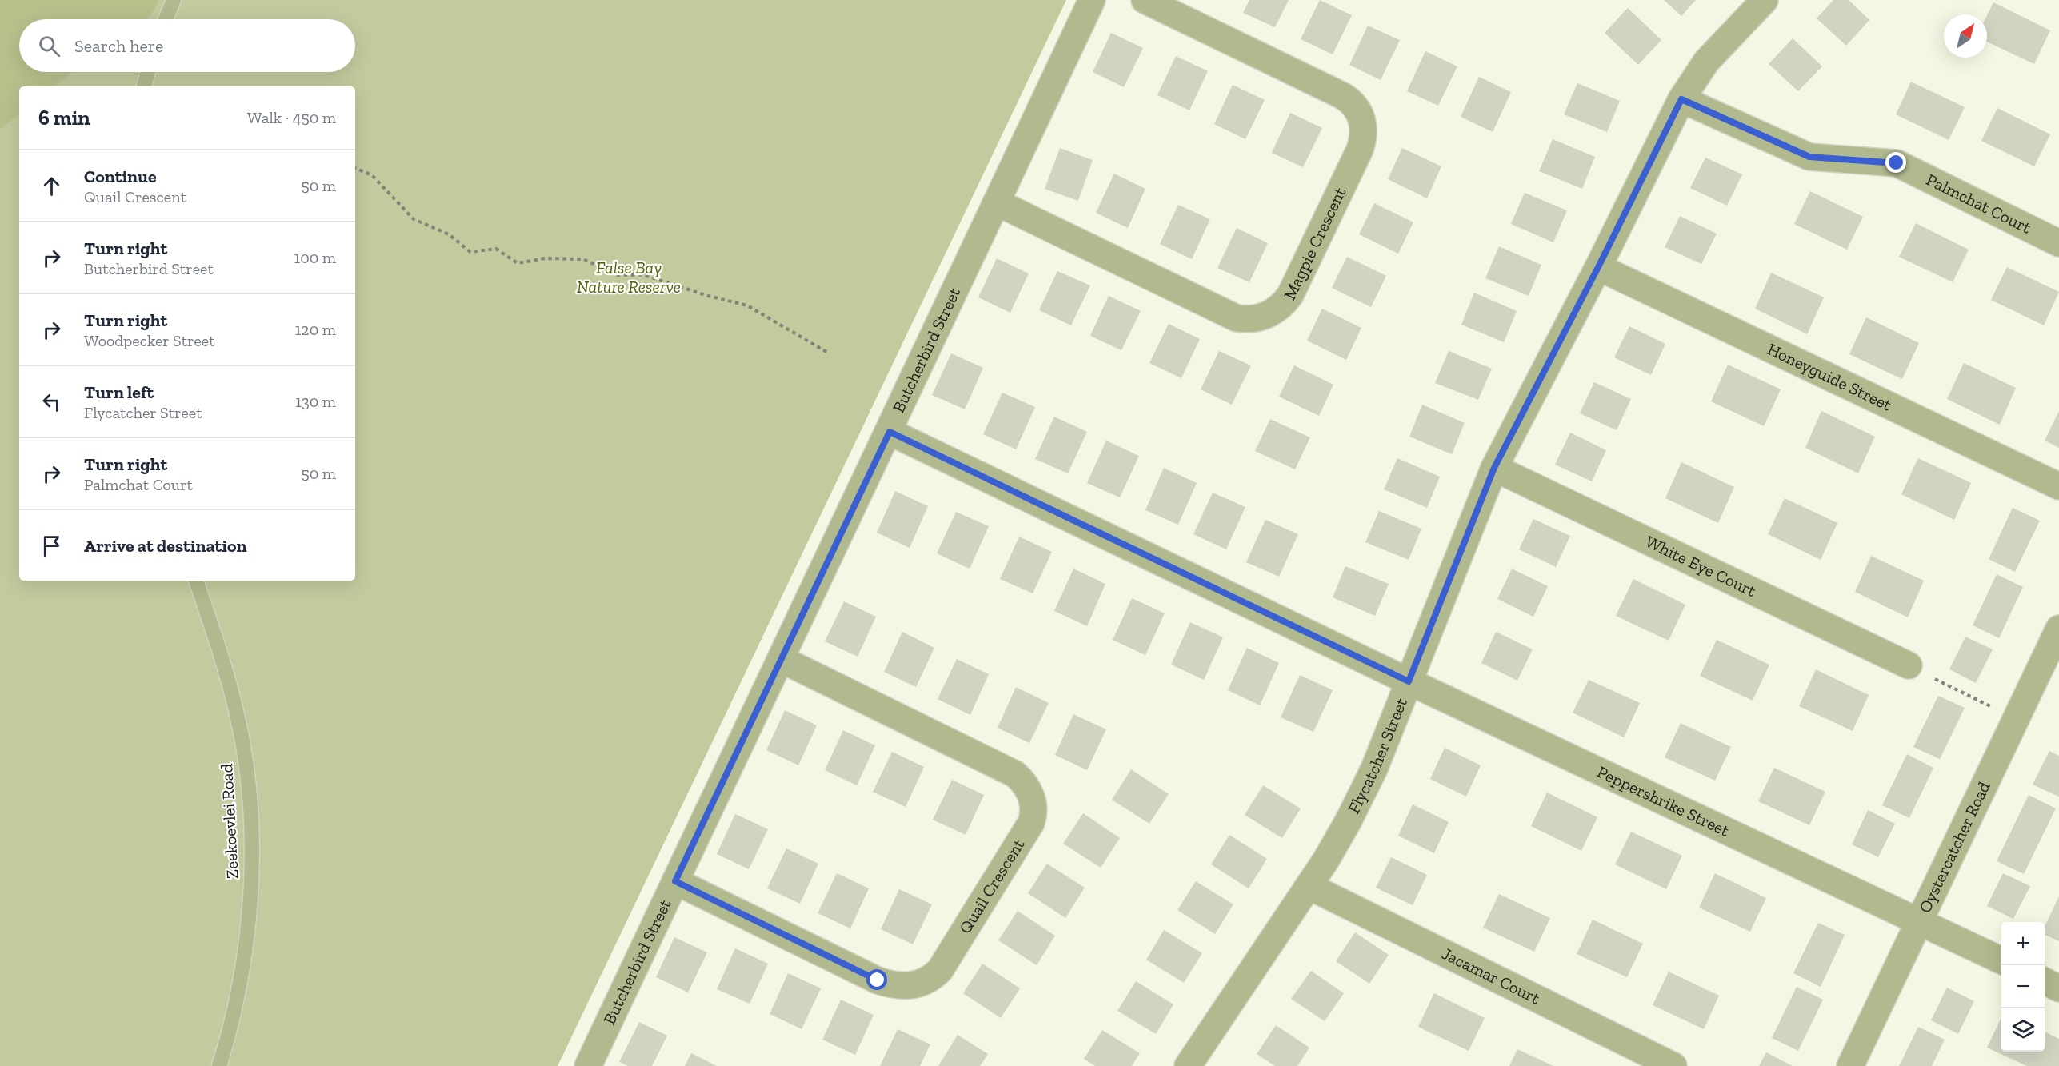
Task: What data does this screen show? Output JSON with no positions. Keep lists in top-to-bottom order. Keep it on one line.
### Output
{"streets":{"street":["Palmchat Court","Magpie Crescent","Butcherbird Street","Honeyguide Street","White Eye Court","Flycatcher Street","Peppershrike Street","Oystercatcher Road","Quail Crescent","Jacamar Court"],"lane":["Zeekoevlei Road"]},"crossings":[["Palmchat Court","Flycatcher Street"],["Magpie Crescent","Butcherbird Street"],["Butcherbird Street","Peppershrike Street"],["Butcherbird Street","Quail Crescent"],["Honeyguide Street","Flycatcher Street"],["White Eye Court","Flycatcher Street"],["Flycatcher Street","Peppershrike Street"],["Flycatcher Street","Jacamar Court"],["Peppershrike Street","Oystercatcher Road"]],"parks":["False Bay Nature Reserve"],"north":"top right","page":{"search":"Search here","heading":["6 min","Walk · 450 m"],"list":[["Continue","Quail Crescent","50 m"],["Turn right","Butcherbird Street","100 m"],["Turn right","Woodpecker Street","120 m"],["Turn left","Flycatcher Street","130 m"],["Turn right","Palmchat Court","50 m"],"Arrive at destination"],"map_buttons":["+","−"]}}
